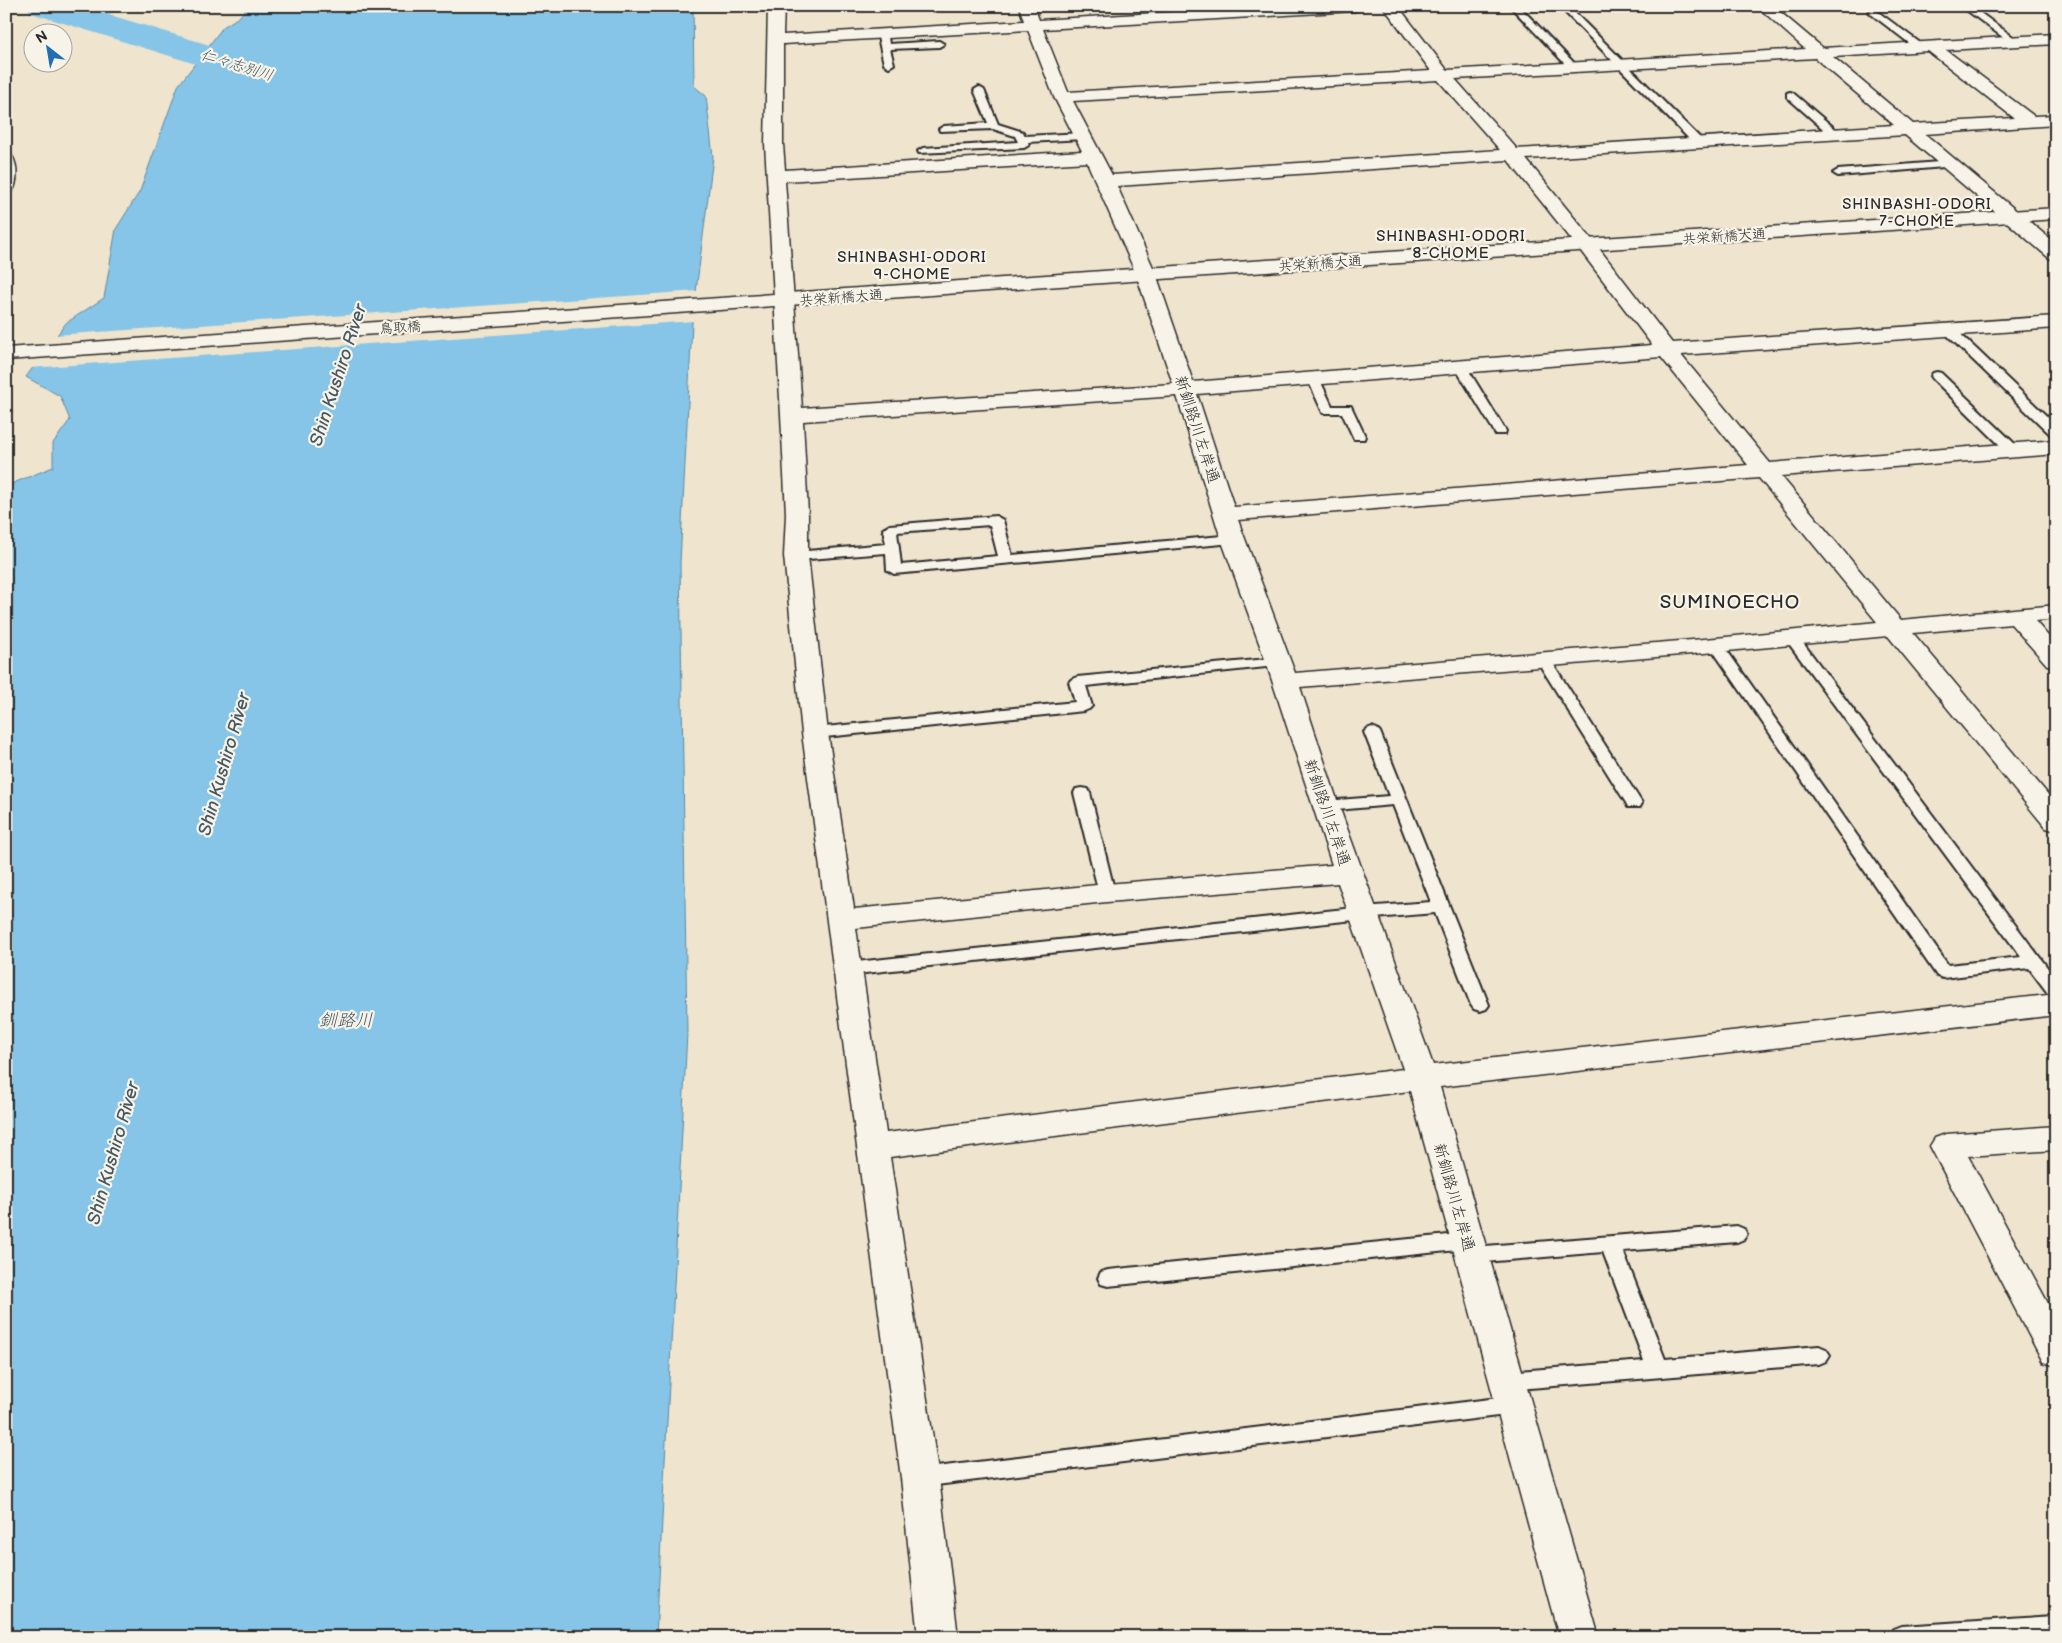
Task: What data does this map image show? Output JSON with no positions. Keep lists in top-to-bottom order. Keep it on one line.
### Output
{"streets":{"street":["共栄新橋大通","鳥取橋","新釧路川左岸通"]},"crossings":[["共栄新橋大通","鳥取橋"],["共栄新橋大通","新釧路川左岸通"]],"districts":["SHINBASHI-ODORI 7-CHOME","SHINBASHI-ODORI 8-CHOME","SHINBASHI-ODORI 9-CHOME","SUMINOECHO"],"water":["仁々志別川","Shin Kushiro River","釧路川"],"north":"top left"}
